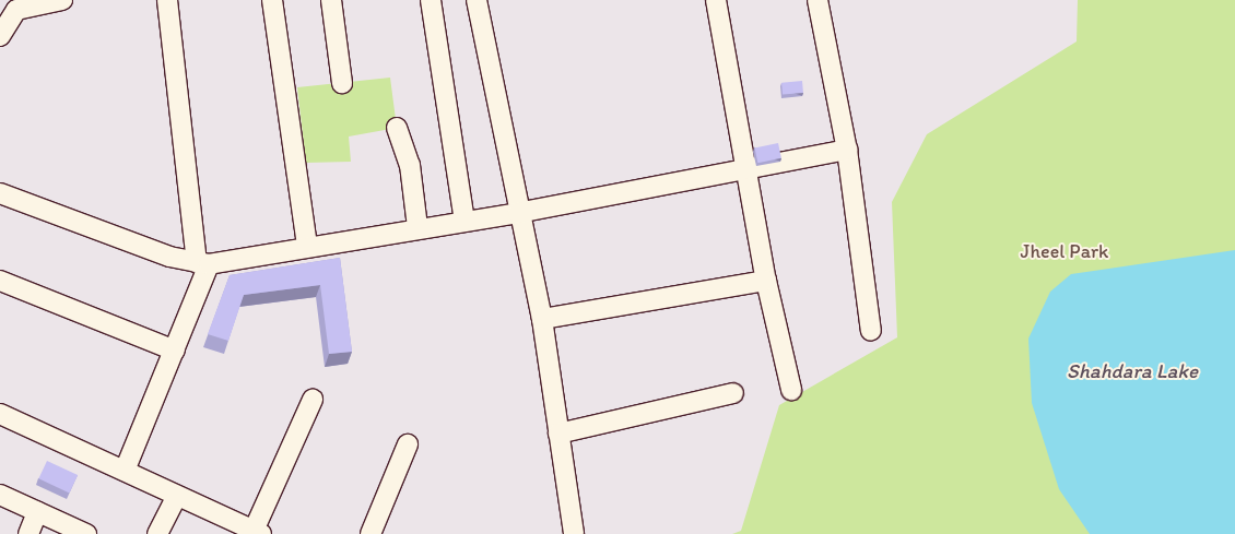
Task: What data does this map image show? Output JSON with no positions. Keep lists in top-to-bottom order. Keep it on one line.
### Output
{"water":["Shahdara Lake"],"parks":["Jheel Park"]}
